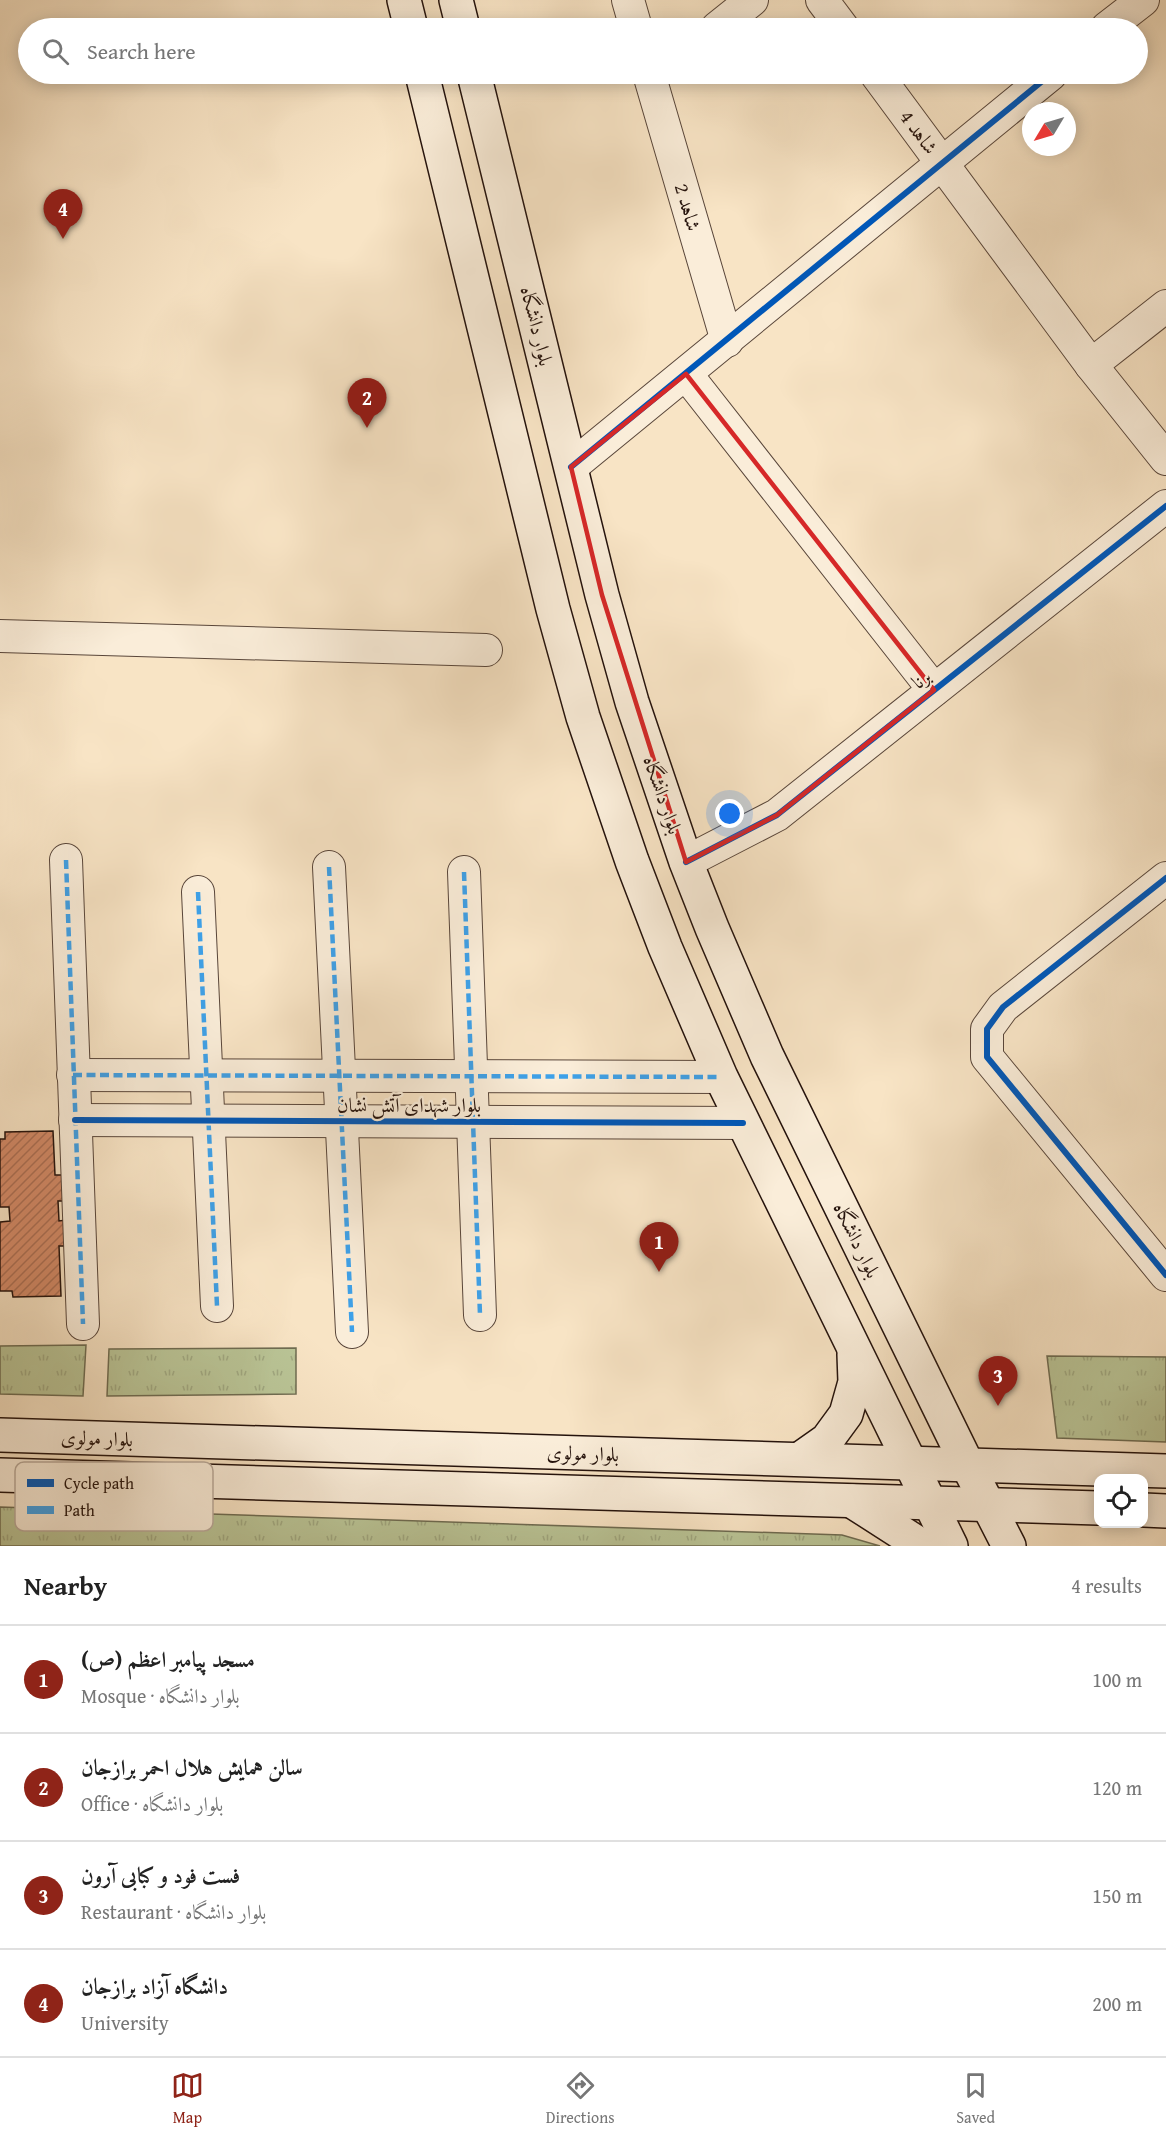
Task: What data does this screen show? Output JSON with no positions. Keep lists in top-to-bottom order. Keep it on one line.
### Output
{"streets":{"main road":["بلوار دانشگاه","بلوار مولوی"],"street":["شاهد 4","شاهد 2","برنا","بلوار شهدای آتش نشان"]},"crossings":[["بلوار دانشگاه","برنا"],["بلوار دانشگاه","بلوار مولوی"]],"legend":["Cycle path","Path"],"north":"bottom left","page":{"search":"Search here","pins":["4","2","1","3"],"heading":["Nearby","4 results"],"list":[{"mark":"1","name":"مسجد پیامبر اعظم (ص)","note":"Mosque · بلوار دانشگاه","value":"100 m"},{"mark":"2","name":"سالن همایش هلال احمر برازجان","note":"Office · بلوار دانشگاه","value":"120 m"},{"mark":"3","name":"فست فود و کبابی آرون","note":"Restaurant · بلوار دانشگاه","value":"150 m"},{"mark":"4","name":"دانشگاه آزاد برازجان","note":"University","value":"200 m"}],"nav":["Map","Directions","Saved"]}}
